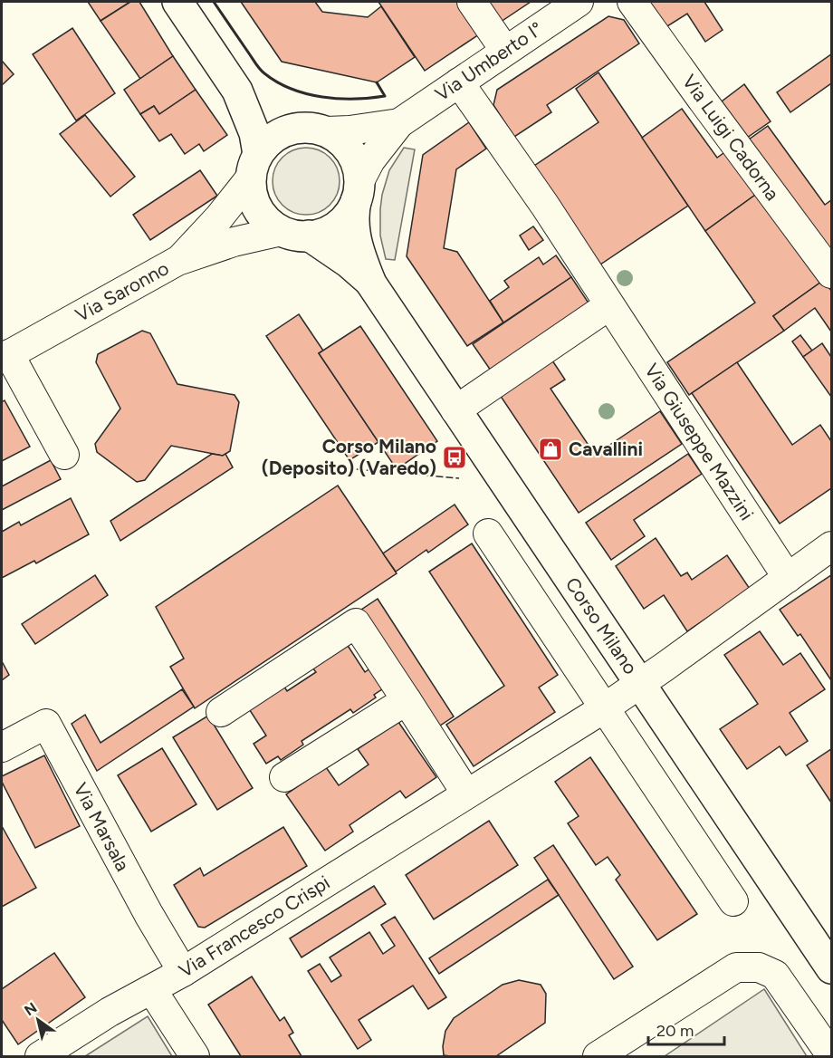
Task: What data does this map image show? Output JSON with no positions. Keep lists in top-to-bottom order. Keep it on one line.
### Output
{"streets":{"main road":["Corso Milano"],"street":["Via Umberto I°","Via Luigi Cadorna","Via Saronno","Via Giuseppe Mazzini","Via Marsala","Via Francesco Crispi"]},"crossings":[["Via Umberto I°","Via Giuseppe Mazzini"],["Via Saronno","Corso Milano"],["Via Giuseppe Mazzini","Via Francesco Crispi"],["Corso Milano","Via Francesco Crispi"],["Via Marsala","Via Francesco Crispi"]],"places":{"shop":["Cavallini"],"bus stop":["Corso Milano (Deposito) (Varedo)"]},"scale_bar":"20 m","north":"top left"}
